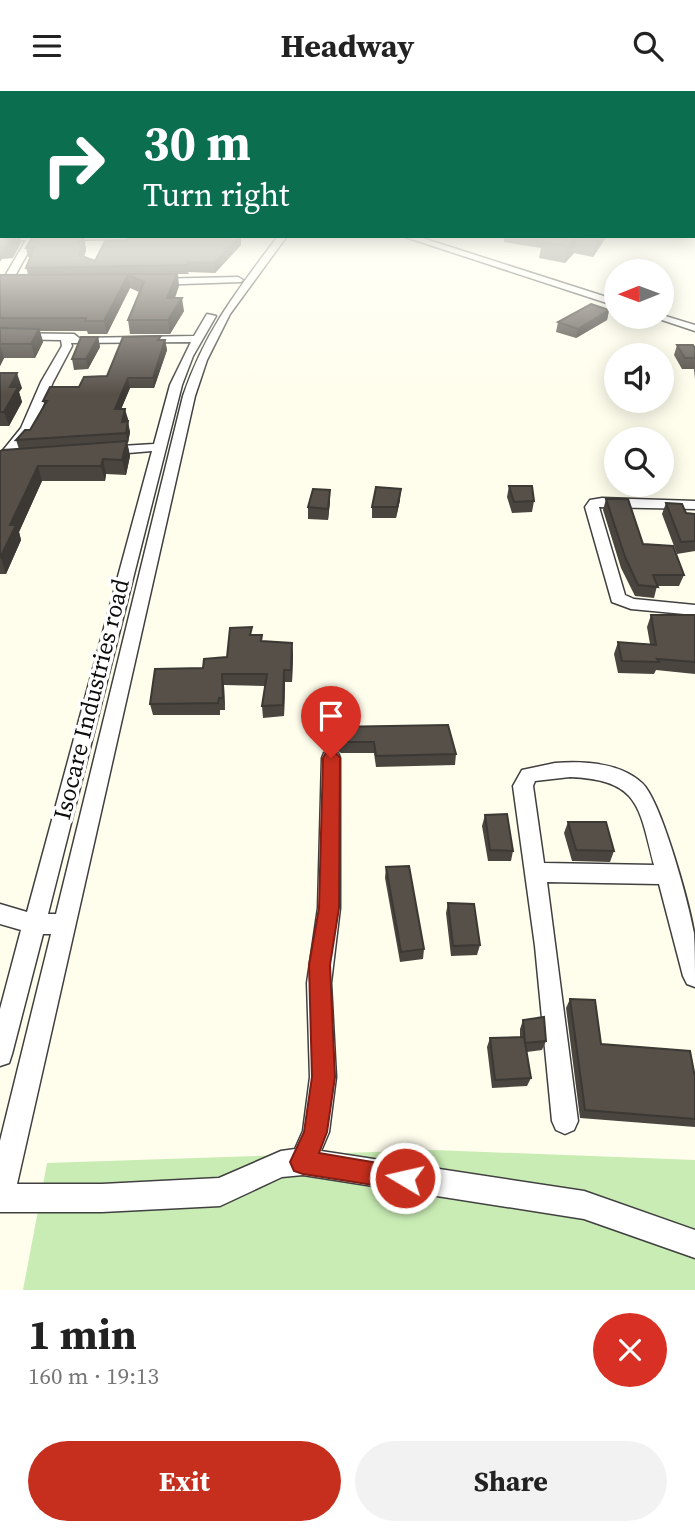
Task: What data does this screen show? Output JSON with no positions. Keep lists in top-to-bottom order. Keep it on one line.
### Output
{"streets":{"street":["Isocare Industries road"]},"north":"left","page":{"header":"Headway","turn":["30 m","Turn right"],"heading":["1 min","160 m · 19:13"],"buttons":["Exit","Share"]}}
